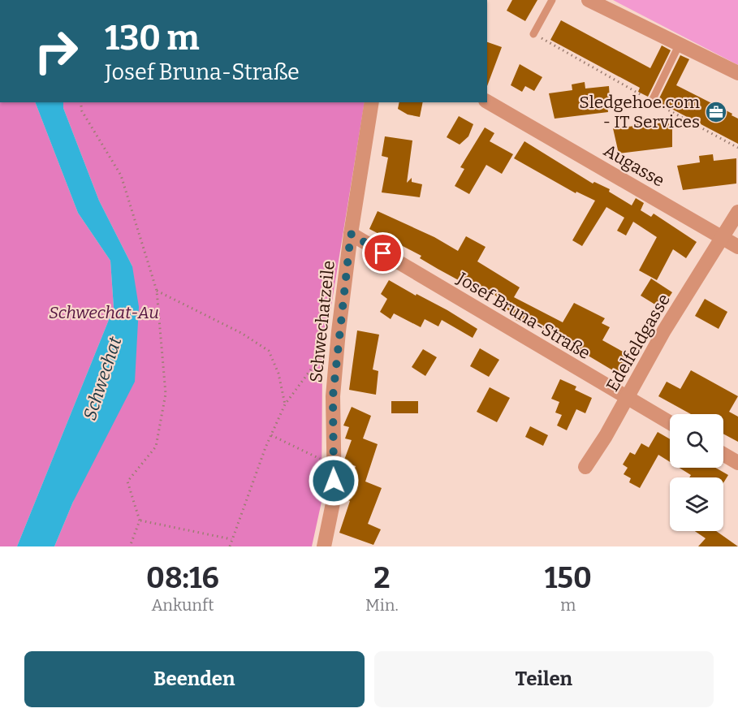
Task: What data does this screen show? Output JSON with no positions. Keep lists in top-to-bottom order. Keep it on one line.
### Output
{"streets":{"street":["Augasse","Josef Bruna-Straße","Schwechatzeile","Edelfeldgasse"]},"crossings":[["Augasse","Edelfeldgasse"],["Josef Bruna-Straße","Schwechatzeile"],["Josef Bruna-Straße","Edelfeldgasse"]],"water":["Schwechat"],"parks":["Schwechat-Au"],"places":{"office":["Sledgehoe.com - IT Services"]},"page":{"turn":["130 m","Josef Bruna-Straße"],"eta":["08:16","Ankunft","2","Min.","150","m"],"buttons":["Beenden","Teilen"]}}
